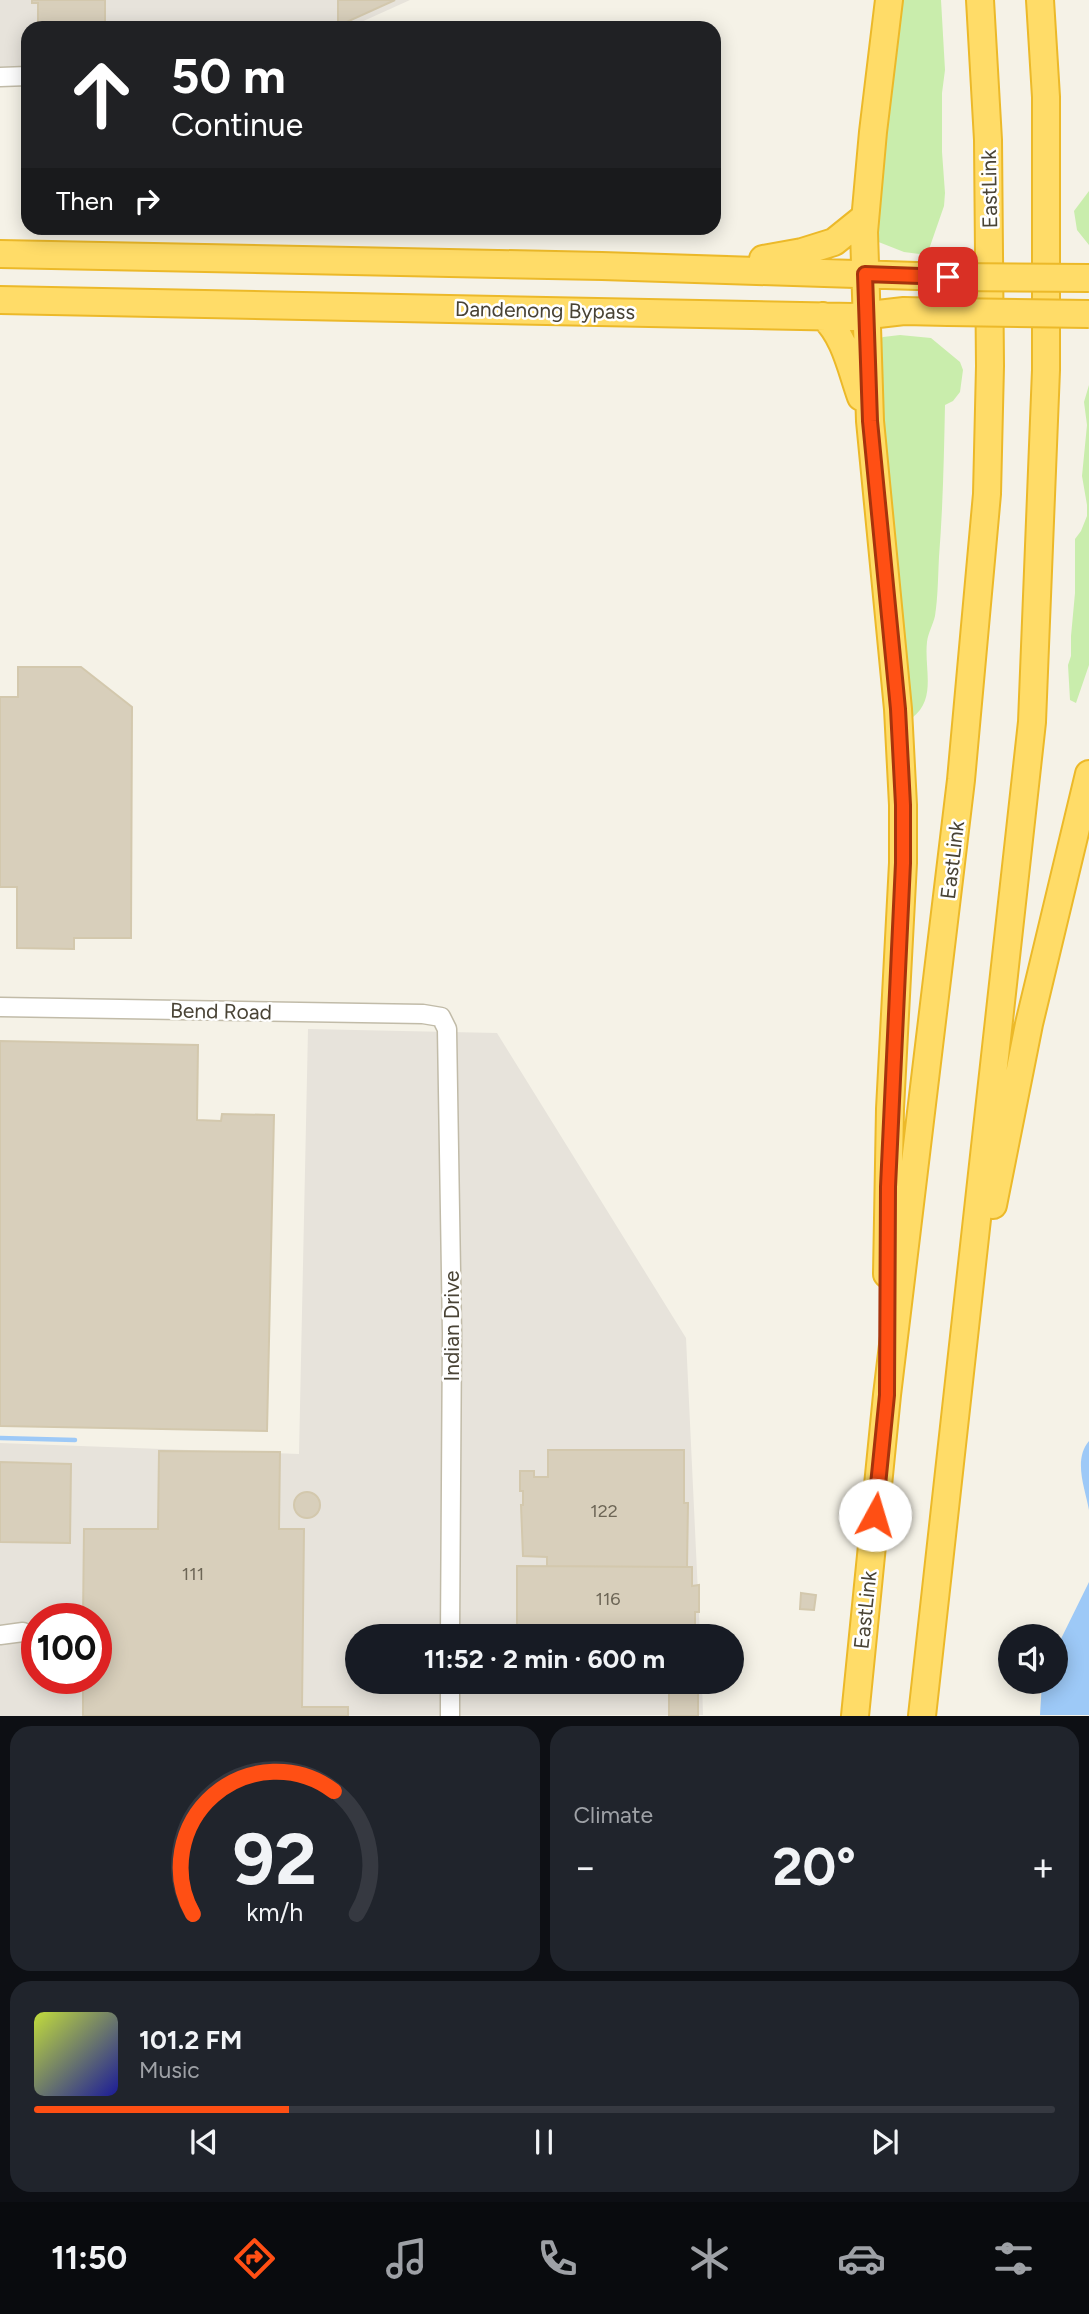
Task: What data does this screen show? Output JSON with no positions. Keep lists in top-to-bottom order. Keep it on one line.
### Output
{"streets":{"highway":["EastLink","Dandenong Bypass"],"street":["Bend Road","Indian Drive"]},"crossings":[["Bend Road","Indian Drive"]],"house_numbers":["122","111","116"],"page":{"turn":["50 m","Continue"],"then":"Then","limit":"100","trip":"11:52 · 2 min · 600 m","tile":"Climate","heat":["−","20°","+"],"song":["101.2 FM","Music"],"tabs":"11:50","gauge":["92","km/h"]}}
